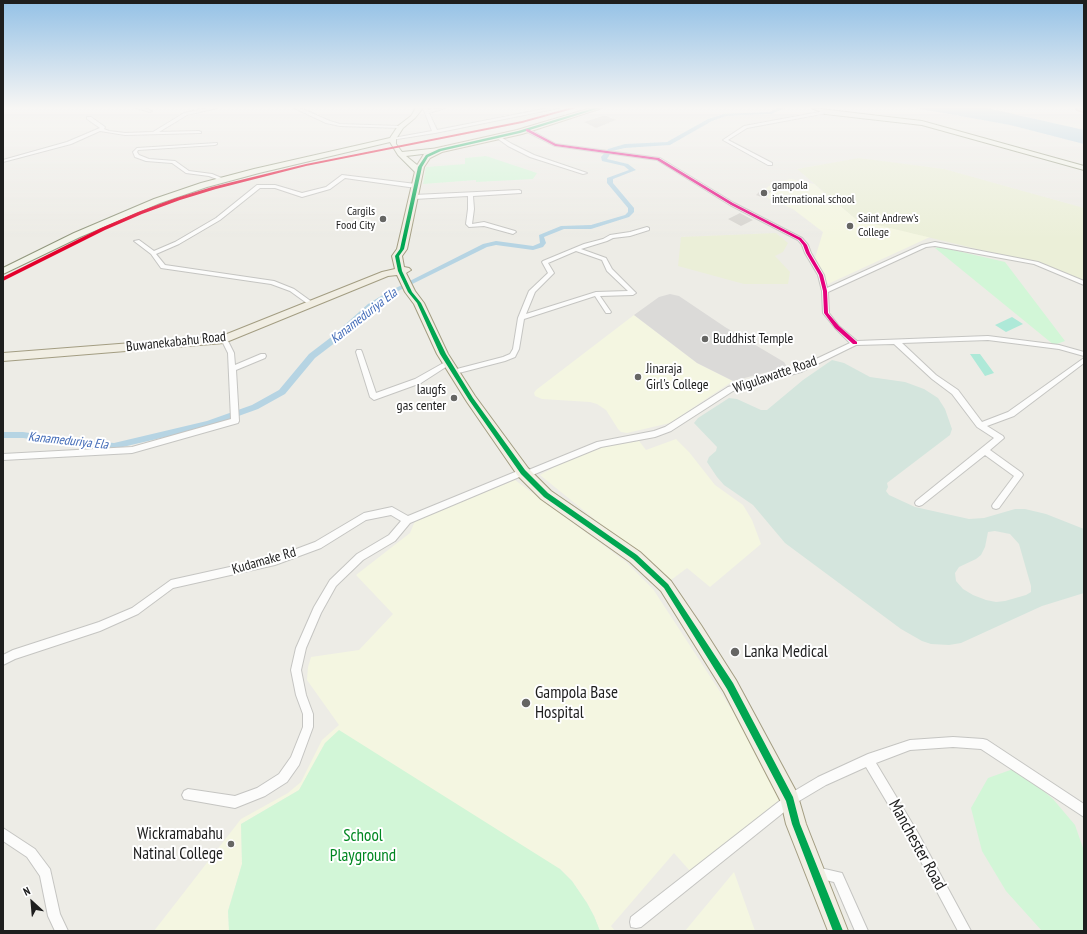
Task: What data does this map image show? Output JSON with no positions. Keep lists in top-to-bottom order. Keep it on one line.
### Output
{"streets":{"main road":["Buwanekabahu Road"],"street":["Wigulawatte Road","Kudamake Rd","Manchester Road"]},"water":["Kanameduriya Ela"],"parks":["School Playground"],"places":["gampola international school","Cargils Food City","Saint Andrew's College","Buddhist Temple","Jinaraja Girl's College","laugfs gas center","Lanka Medical","Gampola Base Hospital","Wickramabahu Natinal College"],"north":"top left"}
